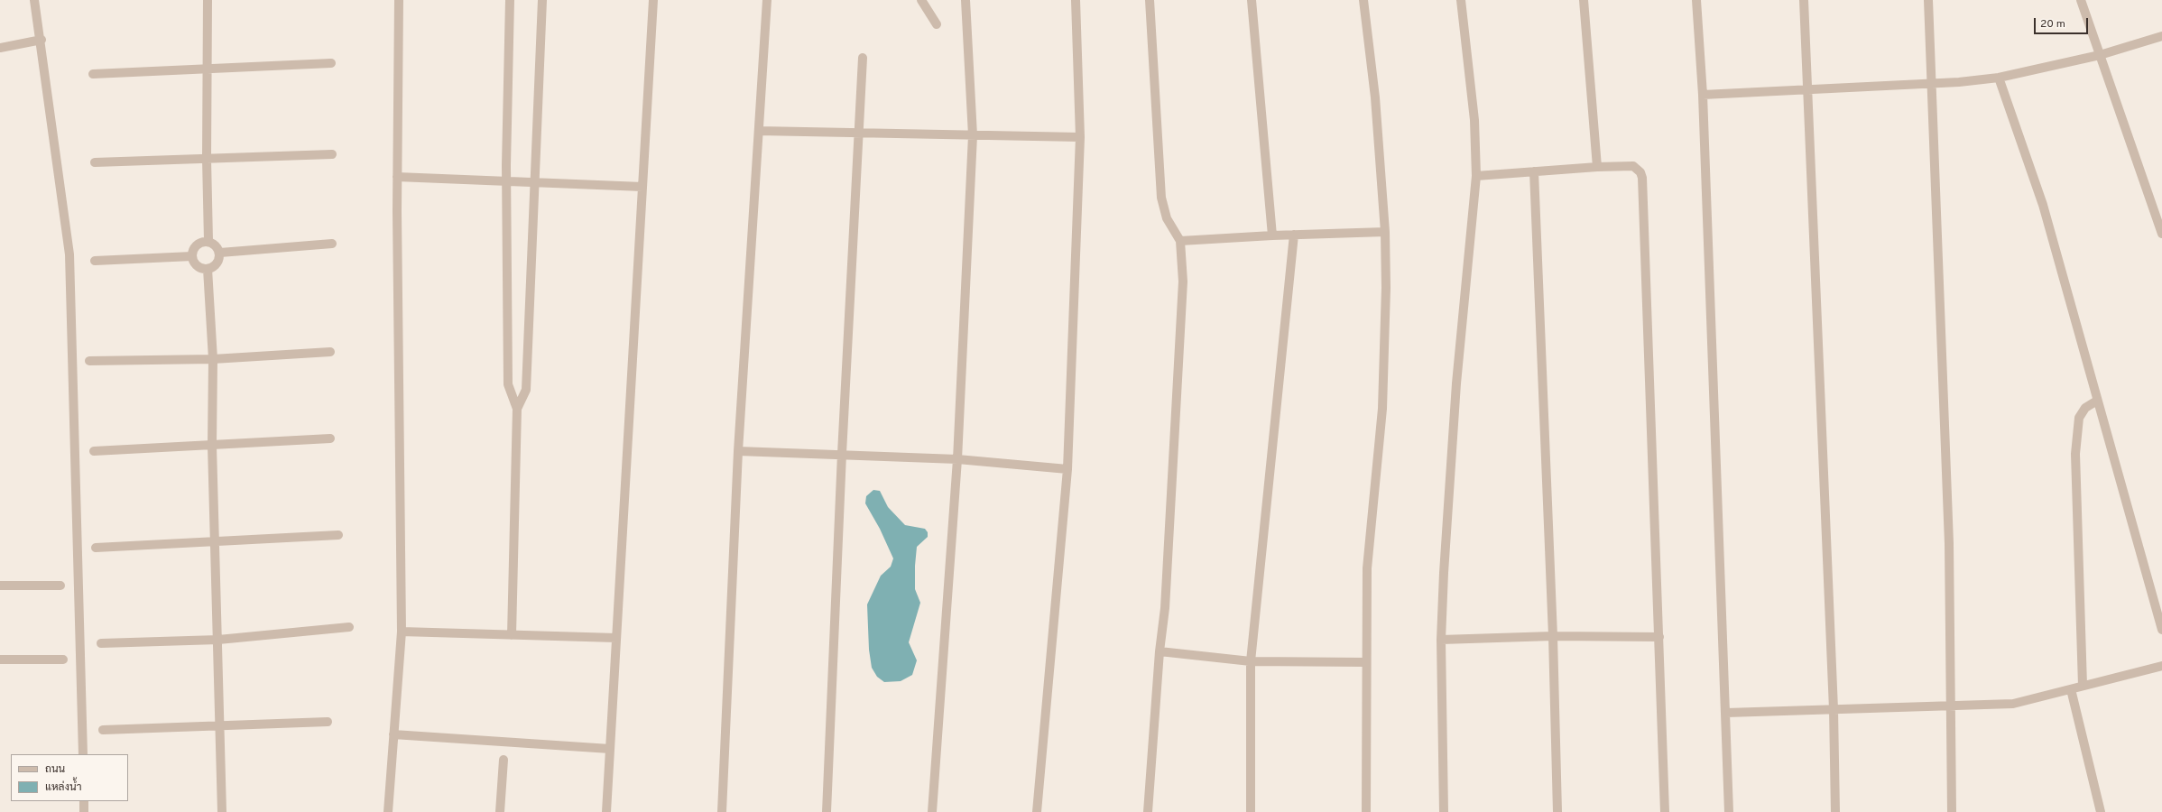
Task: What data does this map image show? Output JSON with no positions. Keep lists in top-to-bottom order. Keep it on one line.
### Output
{"legend":["ถนน","แหล่งน้ำ"],"scale_bar":"20 m"}
